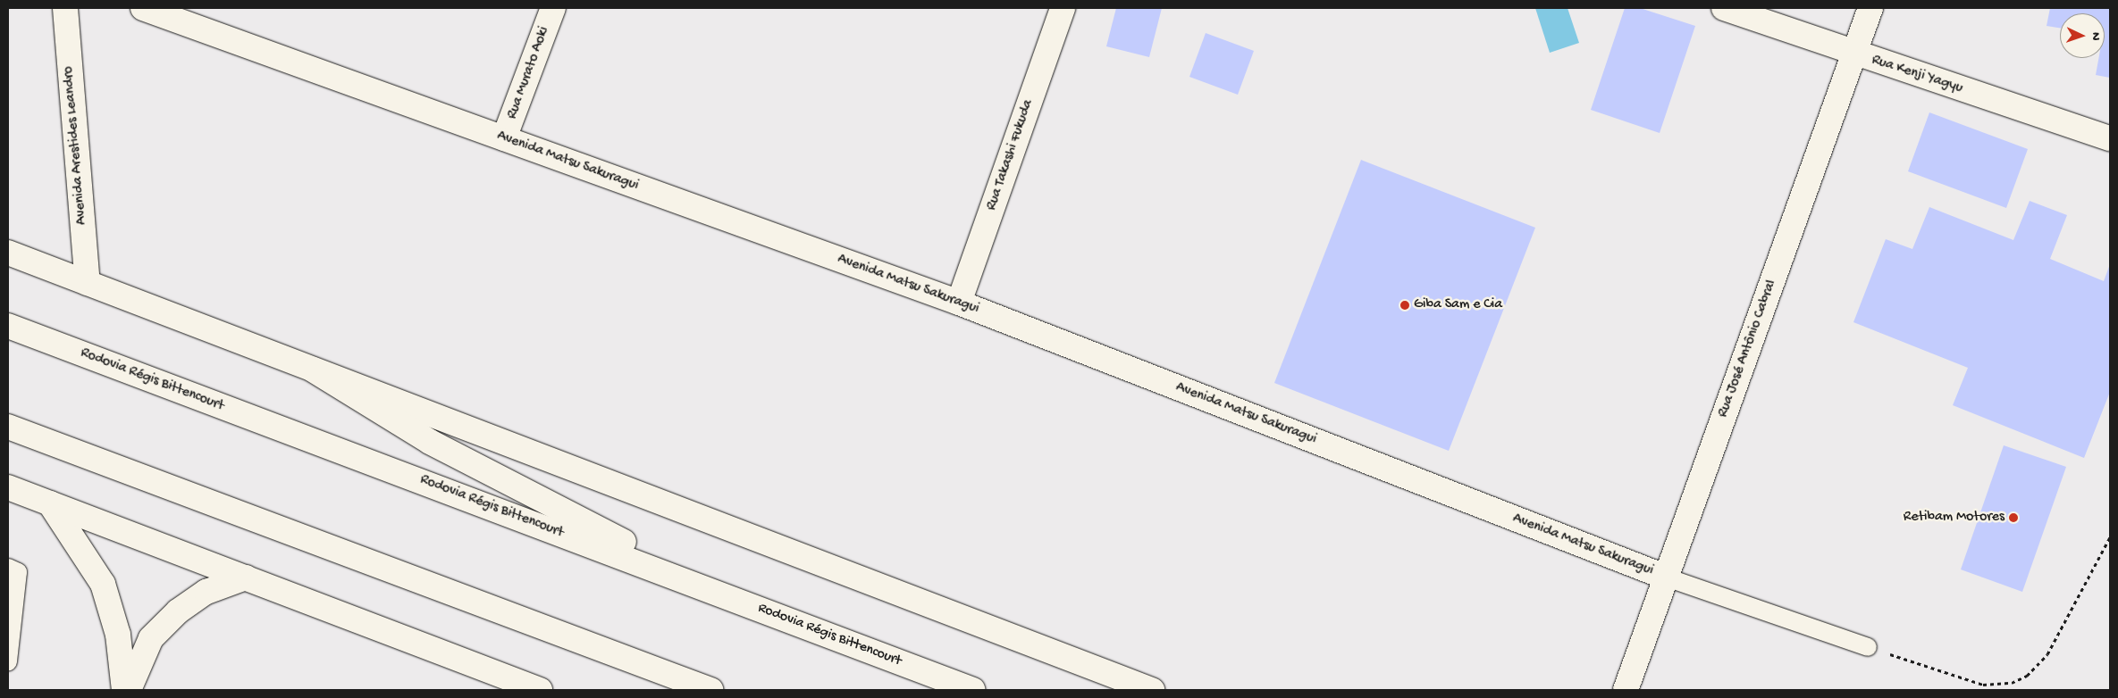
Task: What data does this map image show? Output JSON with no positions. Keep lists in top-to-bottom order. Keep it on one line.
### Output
{"streets":{"main road":["Rua Murato Aoki","Rua Kenji Yagyu","Avenida Arestides Leandro","Rua Takashi Fukuda","Avenida Matsu Sakuragui","Rua José Antônio Cabral","Rodovia Régis Bittencourt"]},"crossings":[["Rua Murato Aoki","Avenida Matsu Sakuragui"],["Rua Kenji Yagyu","Rua José Antônio Cabral"],["Rua Takashi Fukuda","Avenida Matsu Sakuragui"],["Avenida Matsu Sakuragui","Rua José Antônio Cabral"]],"places":["Giba Sam e Cia","Retibam Motores"],"north":"right"}
